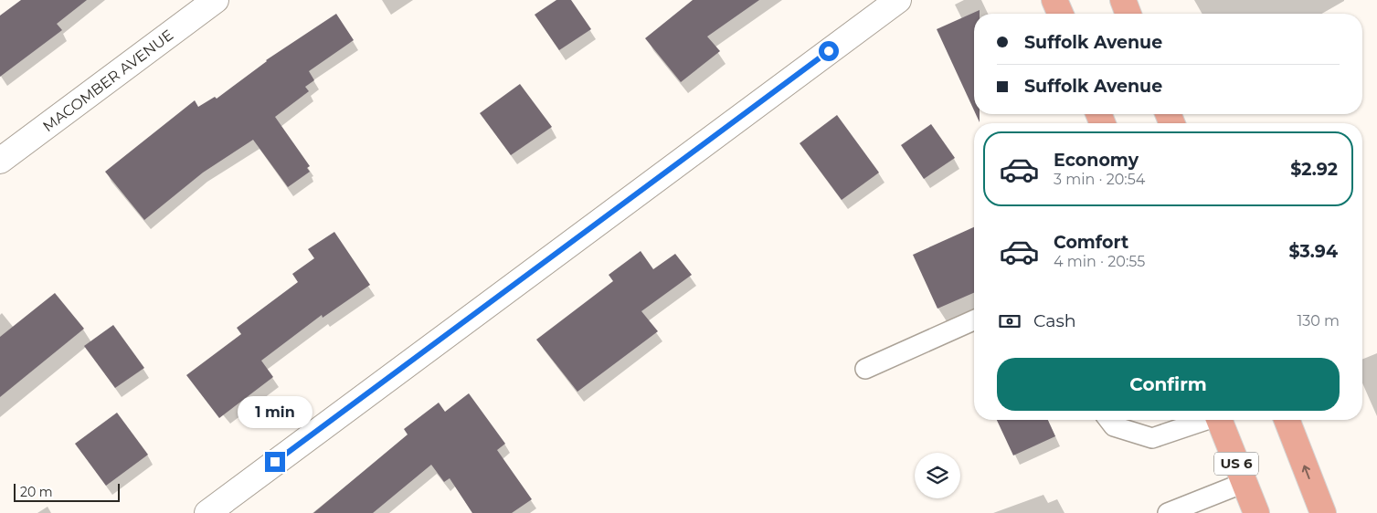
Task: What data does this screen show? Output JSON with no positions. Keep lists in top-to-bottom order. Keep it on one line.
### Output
{"streets":{"main road":["US 6"],"street":["MACOMBER AVENUE"]},"scale_bar":"20 m","page":{"banner":["Suffolk Avenue","Suffolk Avenue"],"list":[{"name":"Economy","note":"3 min · 20:54","value":"$2.92"},{"name":"Comfort","note":"4 min · 20:55","value":"$3.94"}],"pay":["Cash","130 m"],"buttons":"Confirm","bubble":"1 min","scale":"20 m"}}
